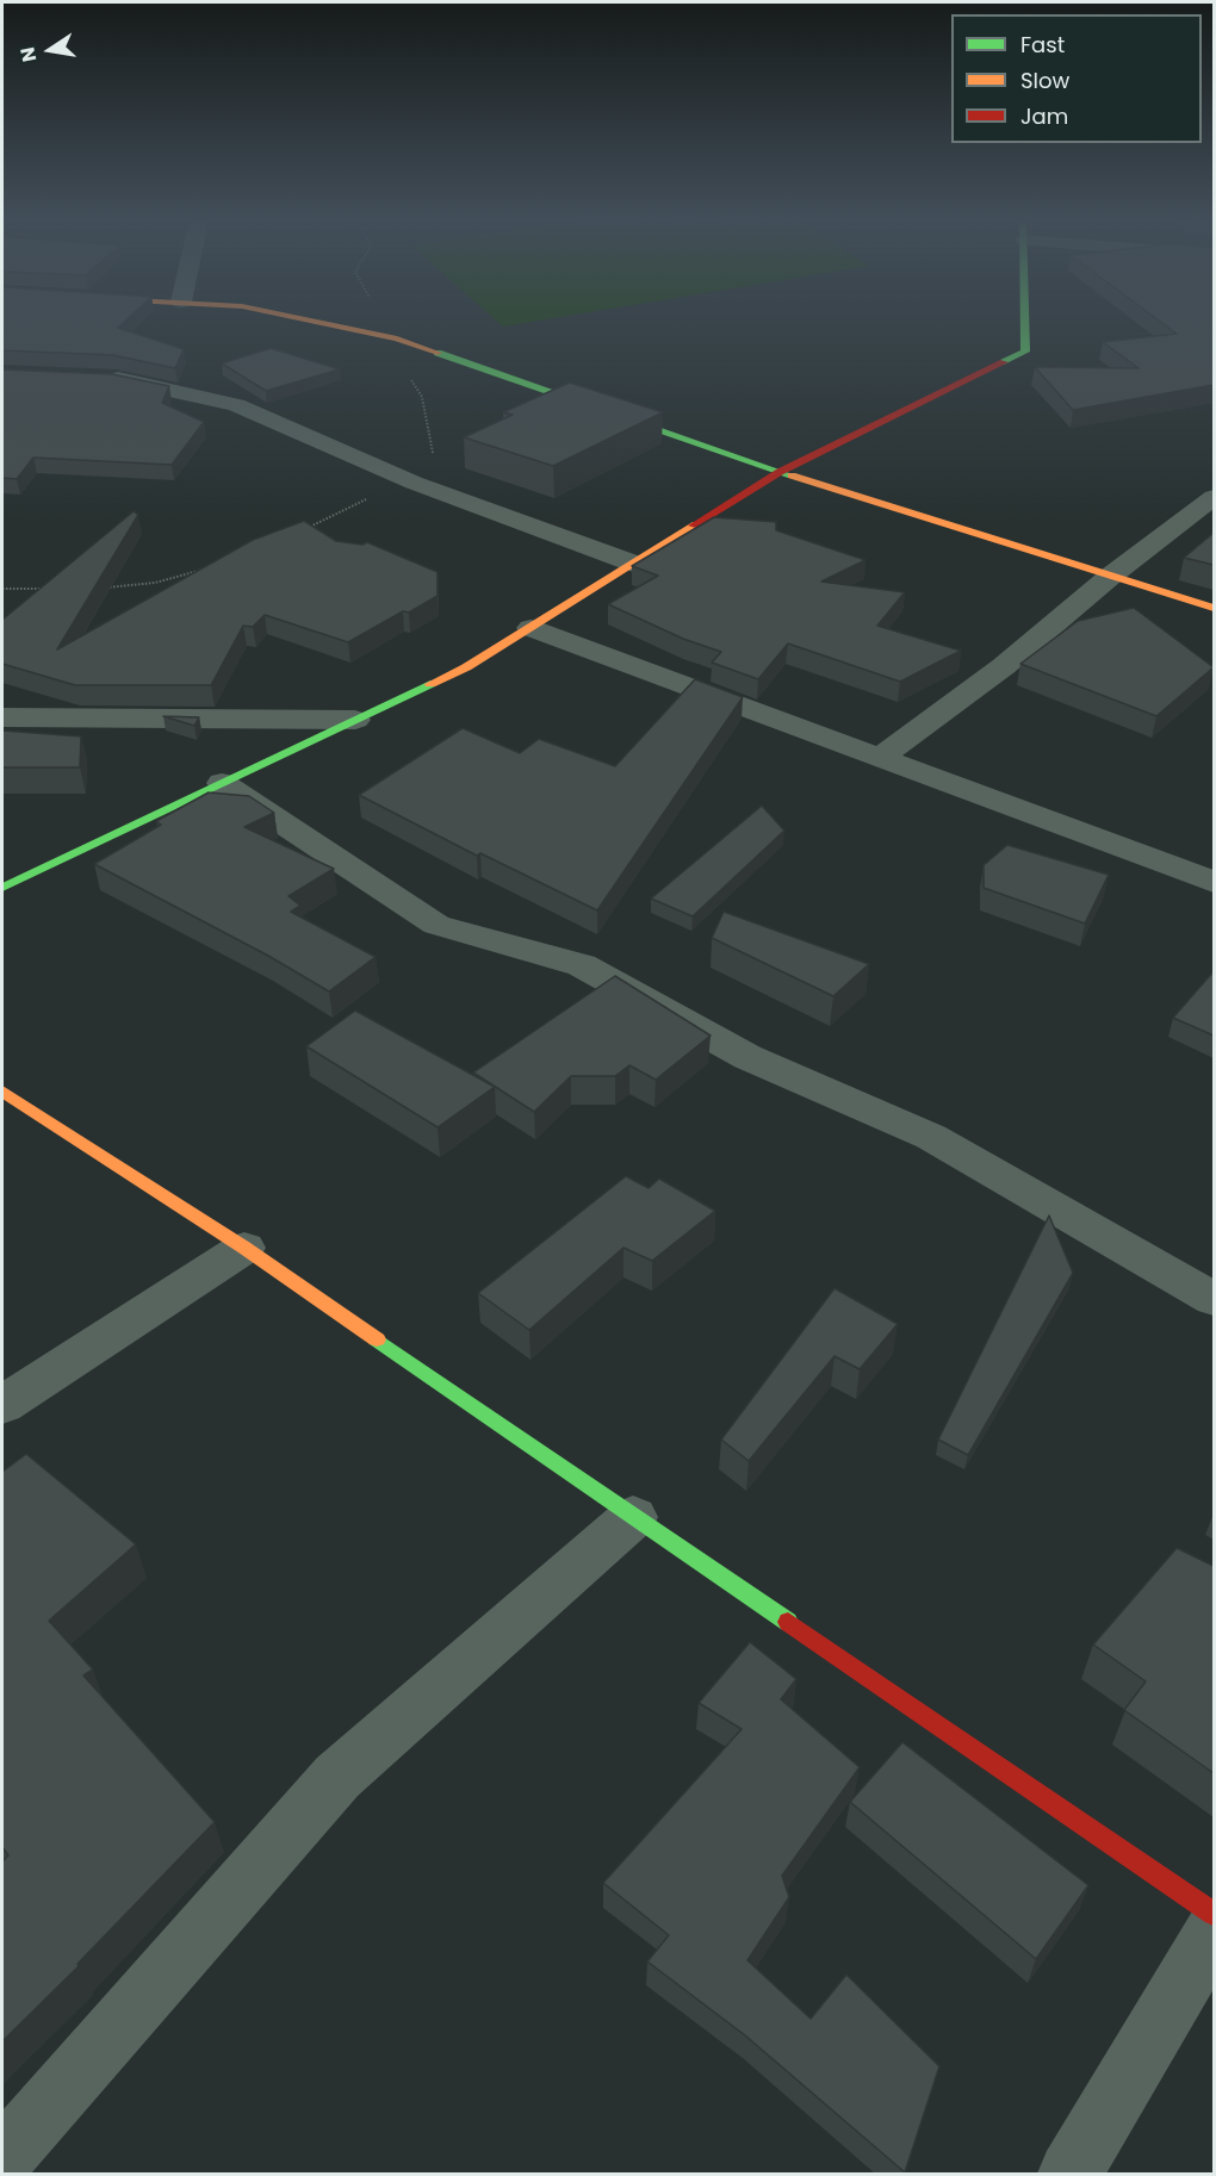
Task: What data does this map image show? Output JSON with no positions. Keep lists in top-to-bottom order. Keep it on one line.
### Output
{"legend":["Fast","Slow","Jam"],"north":"left"}
